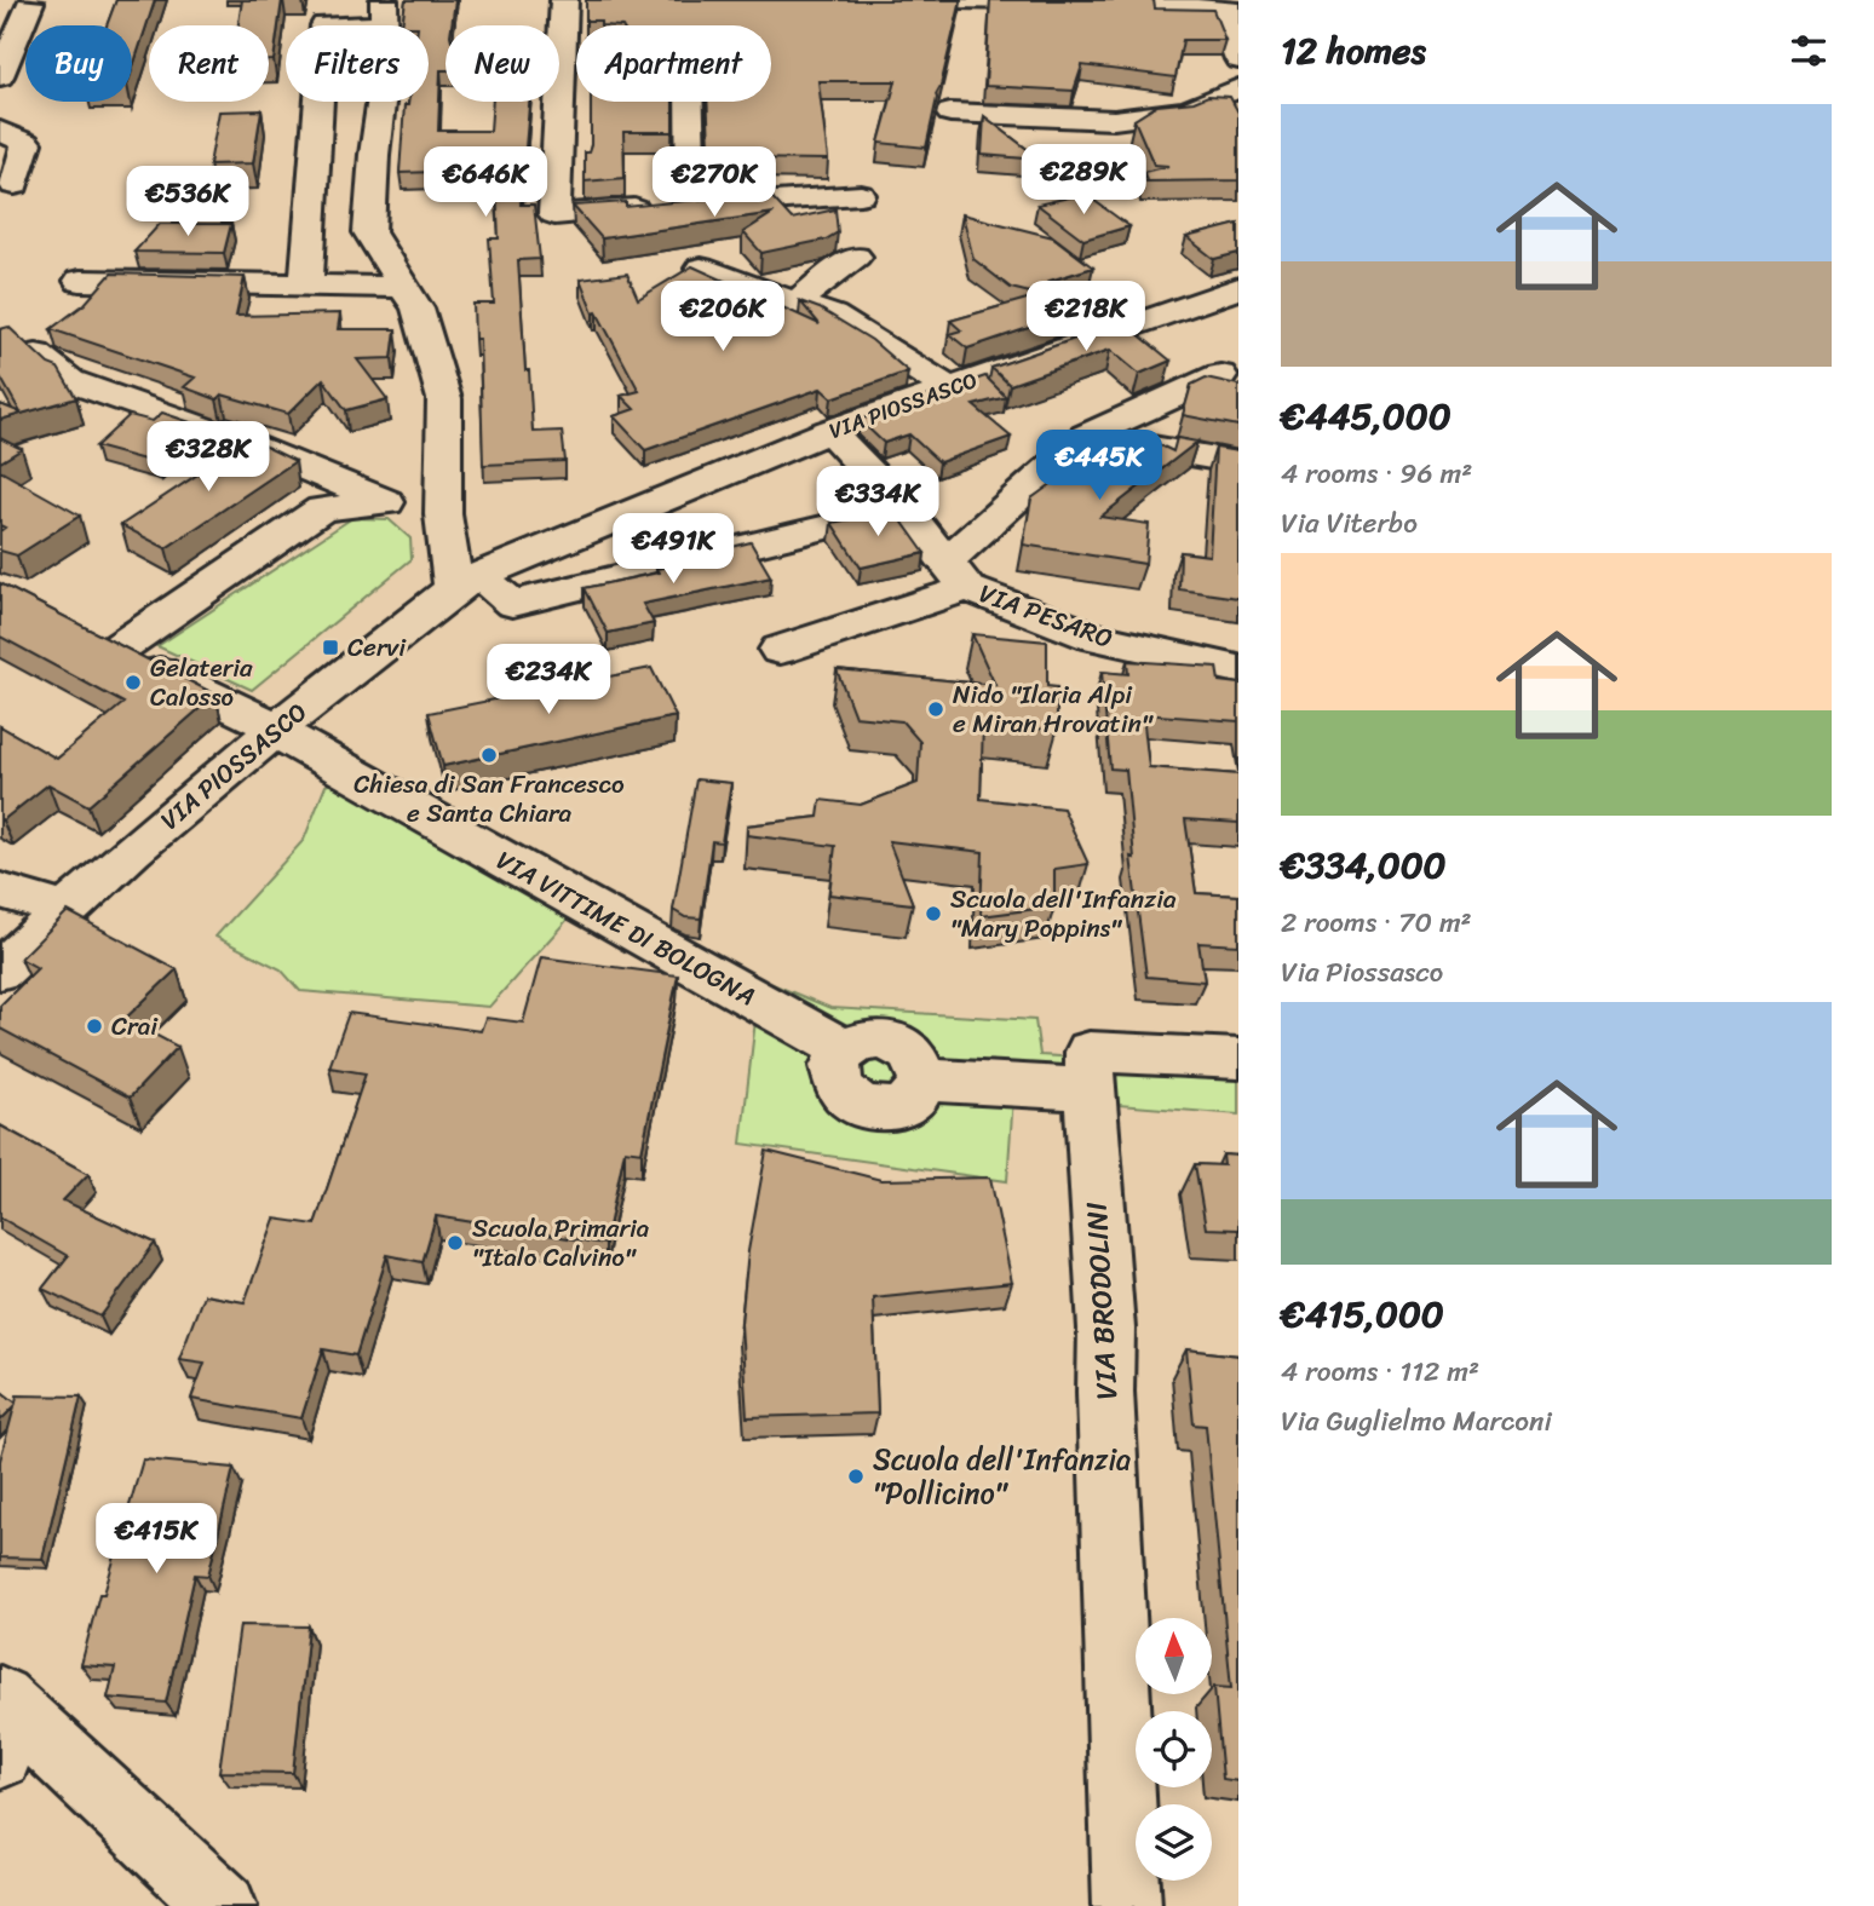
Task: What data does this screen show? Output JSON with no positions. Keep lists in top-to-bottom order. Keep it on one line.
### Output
{"streets":{"street":["VIA PIOSSASCO","VIA PESARO","VIA VITTIME DI BOLOGNA","VIA BRODOLINI"]},"crossings":[["VIA PIOSSASCO","VIA PESARO"],["VIA PIOSSASCO","VIA VITTIME DI BOLOGNA"],["VIA VITTIME DI BOLOGNA","VIA BRODOLINI"]],"places":{"transit":["Cervi"],"other":["Gelateria Calosso","Nido \"Ilaria Alpi e Miran Hrovatin\"","Chiesa di San Francesco e Santa Chiara","Scuola dell'Infanzia \"Mary Poppins\"","Crai","Scuola Primaria \"Italo Calvino\"","Scuola dell'Infanzia \"Pollicino\""]},"north":"top","page":{"heading":"12 homes","chip":["Buy","Rent","Filters","New","Apartment"],"list":[{"name":"€445,000","note":"4 rooms · 96 m² · Via Viterbo"},{"name":"€334,000","note":"2 rooms · 70 m² · Via Piossasco"},{"name":"€415,000","note":"4 rooms · 112 m² · Via Guglielmo Marconi"}],"price":["€289K","€646K","€270K","€536K","€206K","€218K","€328K","€445K","€334K","€491K","€234K","€415K"]}}
